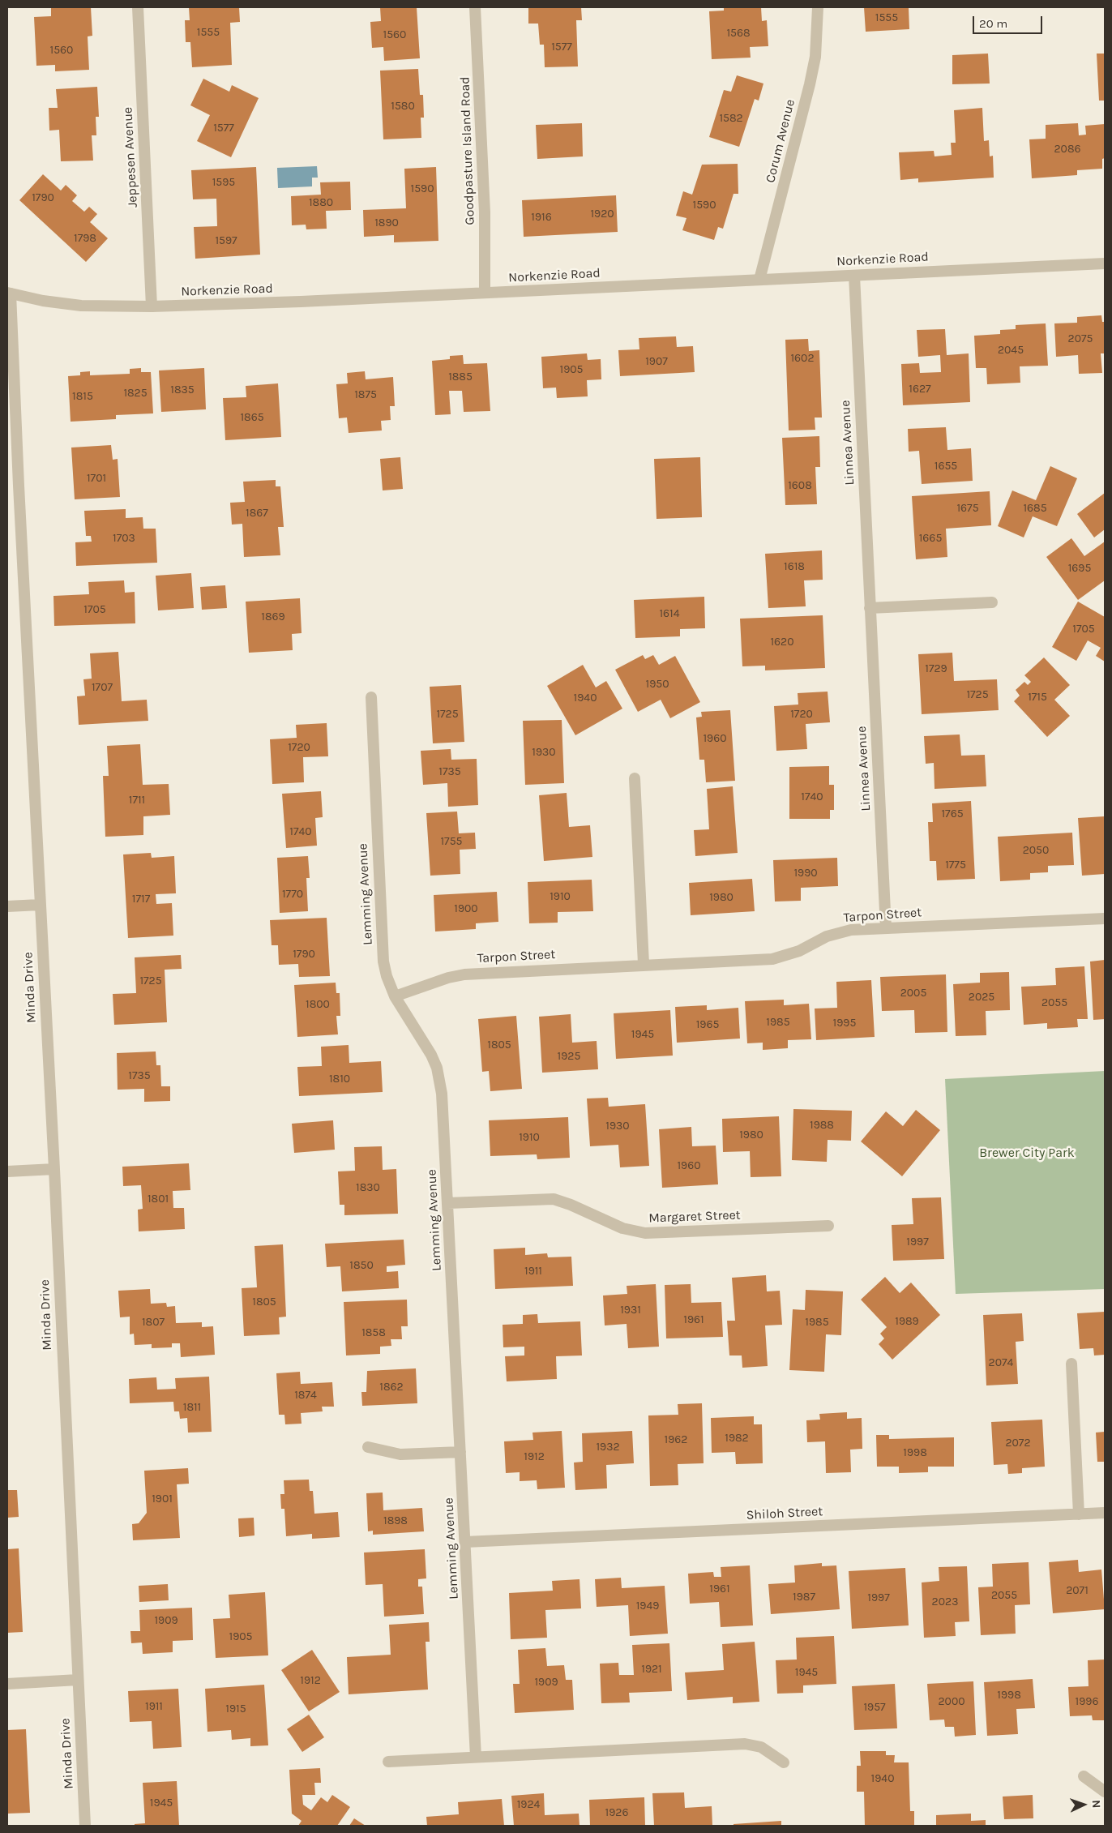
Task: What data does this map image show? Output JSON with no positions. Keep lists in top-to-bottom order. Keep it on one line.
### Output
{"streets":{"street":["Corum Avenue","Goodpasture Island Road","Jeppesen Avenue","Norkenzie Road","Linnea Avenue","Lemming Avenue","Tarpon Street","Minda Drive","Margaret Street","Shiloh Street"]},"crossings":[["Corum Avenue","Norkenzie Road"],["Goodpasture Island Road","Norkenzie Road"],["Jeppesen Avenue","Norkenzie Road"],["Norkenzie Road","Linnea Avenue"],["Norkenzie Road","Minda Drive"],["Linnea Avenue","Tarpon Street"],["Lemming Avenue","Tarpon Street"],["Lemming Avenue","Margaret Street"],["Lemming Avenue","Shiloh Street"]],"parks":["Brewer City Park"],"house_numbers":["1555","1555","1568","1560","1577","1560","1580","1582","1577","2086","1595","1590","1790","1880","1590","1920","1916","1890","1798","1597","2075","2045","1602","1907","1905","1885","1627","1835","1825","1875","1815","1865","1655","1701","1608","1675","1685","1867","1703","1665","1618","1695","1705","1614","1869","1705","1620","1729","1950","1707","1725","1715","1940","1725","1720","1960","1720","1930","1735","1740","1711","1765","1740","1755","2050","1775","1990","1770","1910","1980","1717","1900","1790","1725","2005","2025","2055","1800","1985","1995","1965","1945","1805","1925","1735","1810","1988","1930","1980","1910","1960","1830","1801","1997","1850","1911","1805","1931","1961","1989","1807","1985","1858","2074","1862","1874","1811","1982","1962","2072","1932","1998","1912","1901","1898","1961","2071","2055","1987","1997","2023","1949","1909","1905","1921","1945","1912","1909","1998","2000","1996","1911","1957","1915","1940","1945","1924","1926"],"scale_bar":"20 m","north":"right"}
